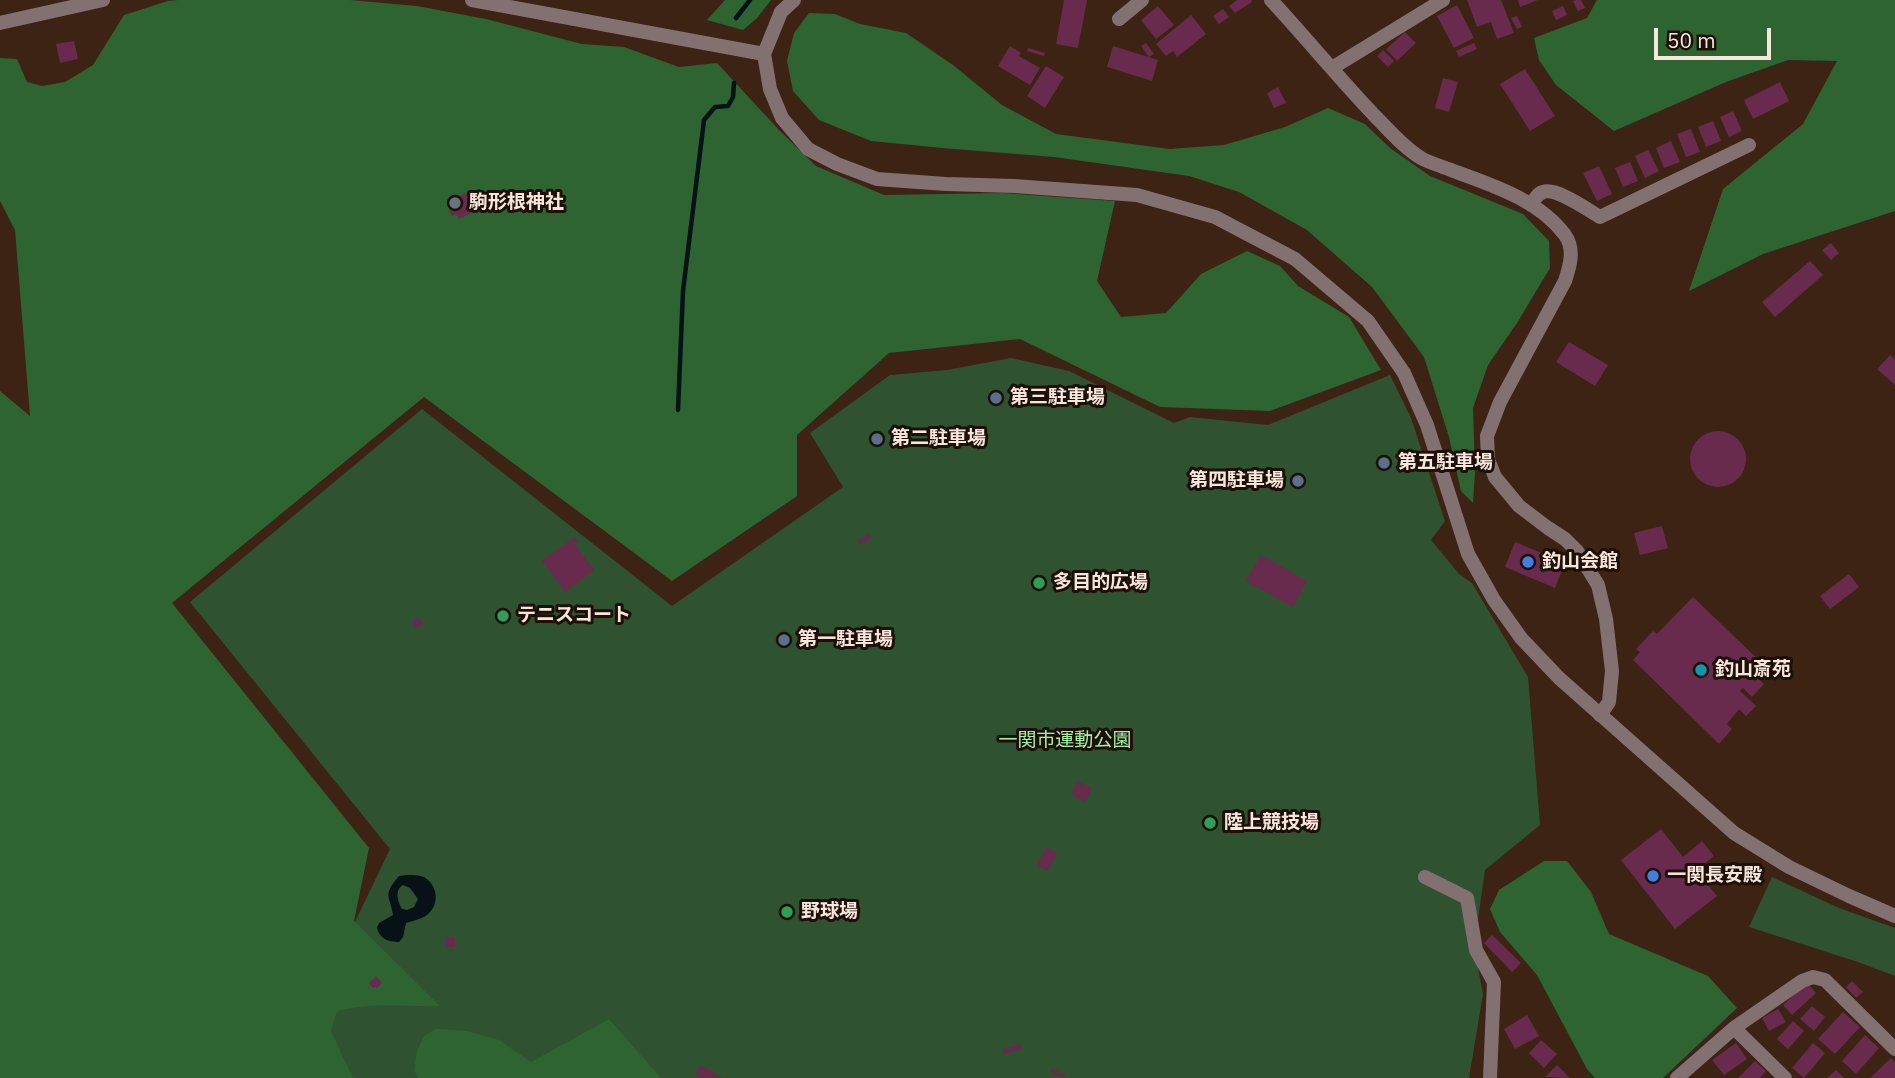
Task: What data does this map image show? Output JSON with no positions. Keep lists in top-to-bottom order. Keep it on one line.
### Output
{"parks":["一関市運動公園"],"places":["駒形根神社","第三駐車場","第二駐車場","第五駐車場","第四駐車場","釣山会館","多目的広場","テニスコート","第一駐車場","釣山斎苑","陸上競技場","一関長安殿","野球場"],"scale_bar":"50 m"}
